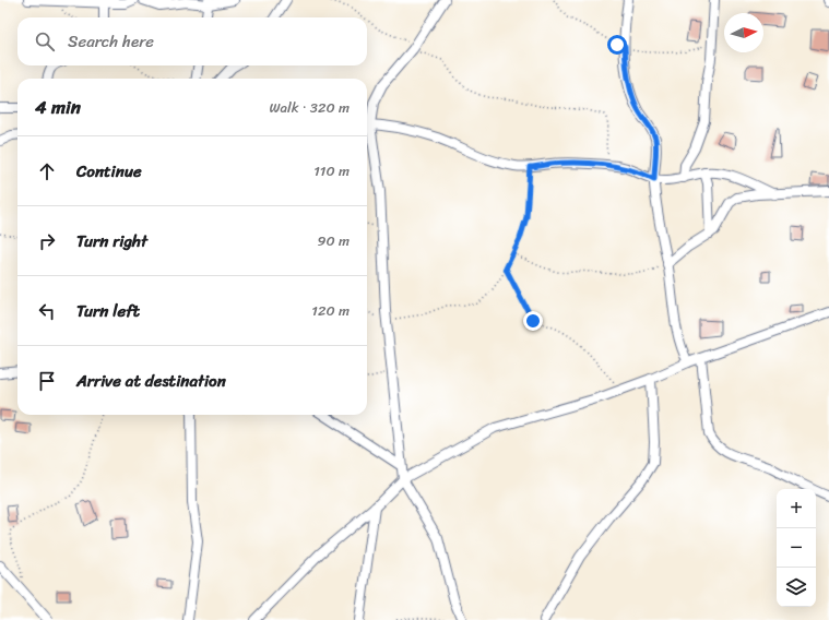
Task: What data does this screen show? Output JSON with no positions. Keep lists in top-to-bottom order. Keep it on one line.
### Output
{"north":"right","page":{"search":"Search here","heading":["4 min","Walk · 320 m"],"list":[["Continue","110 m"],["Turn right","90 m"],["Turn left","120 m"],"Arrive at destination"],"map_buttons":["+","−"]}}
